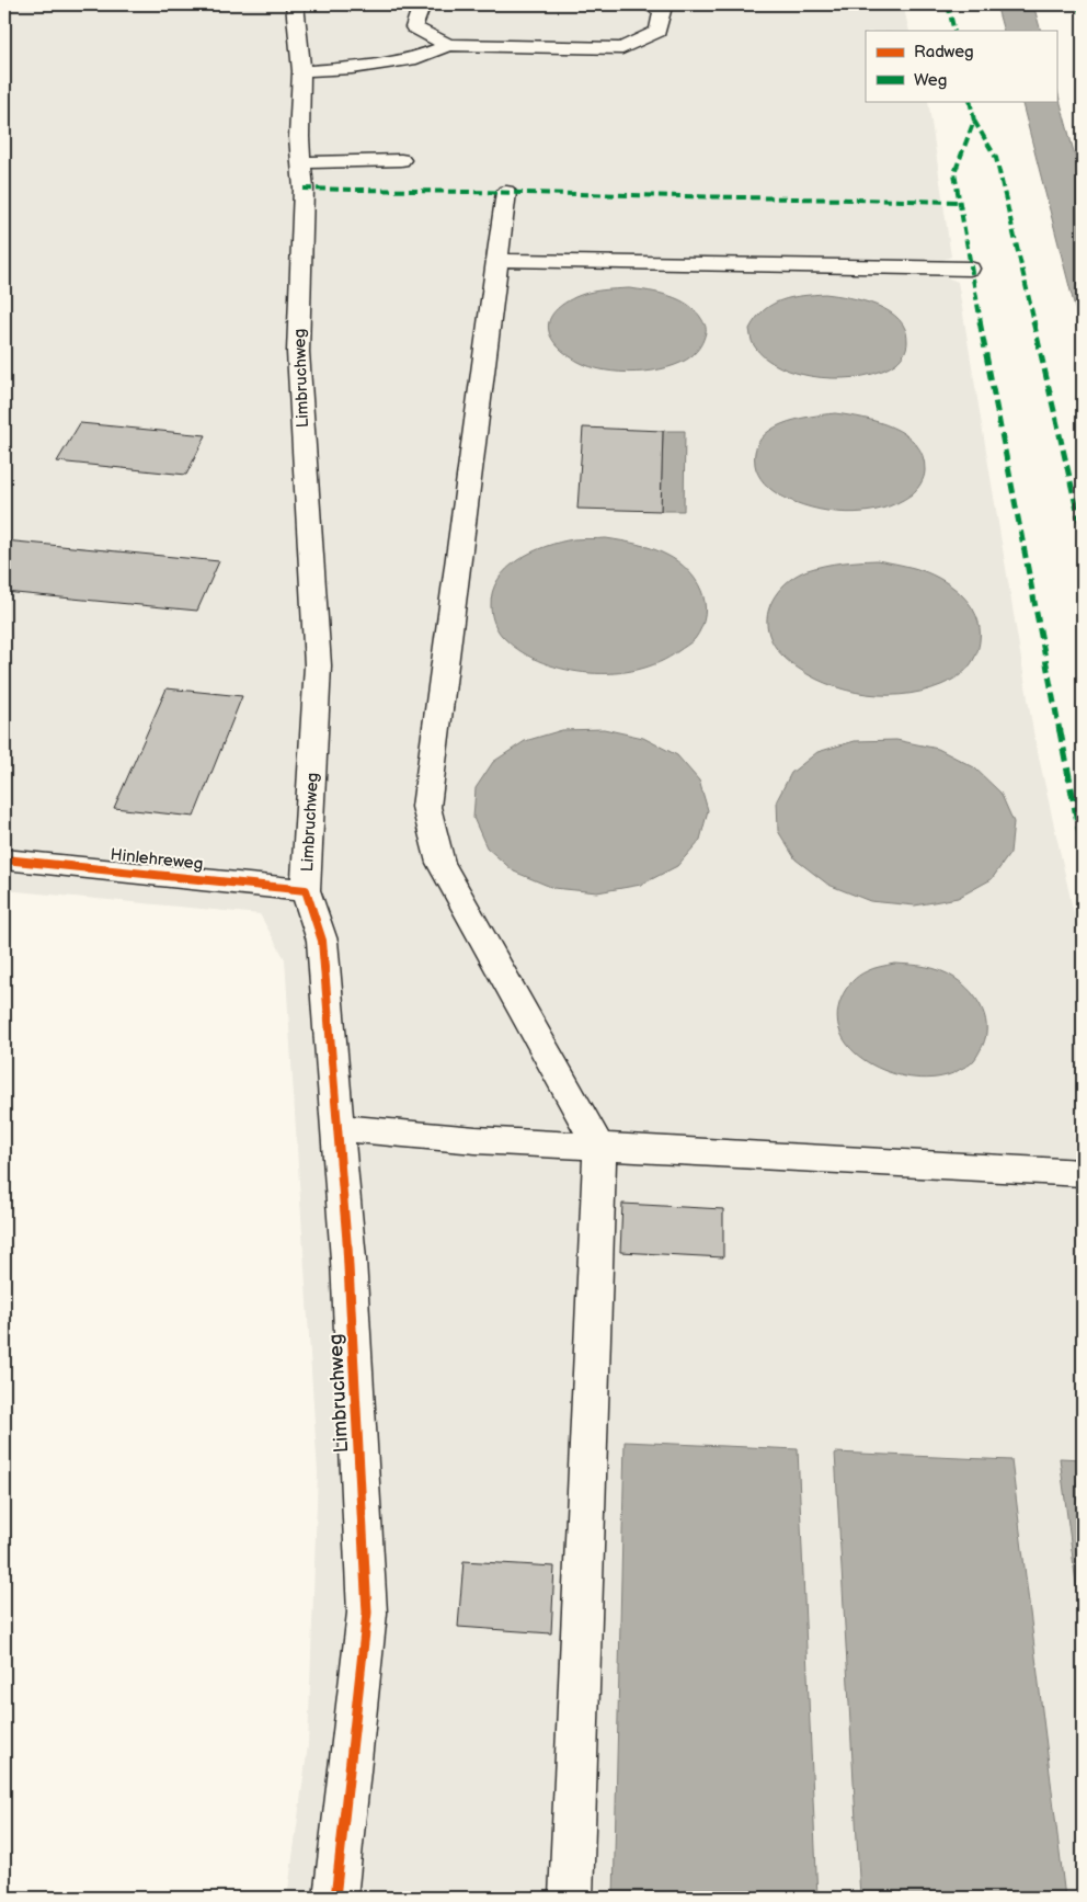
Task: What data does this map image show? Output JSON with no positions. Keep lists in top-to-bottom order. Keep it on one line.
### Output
{"streets":{"street":["Limbruchweg","Hinlehreweg"]},"crossings":[["Limbruchweg","Hinlehreweg"]],"legend":["Radweg","Weg"]}
